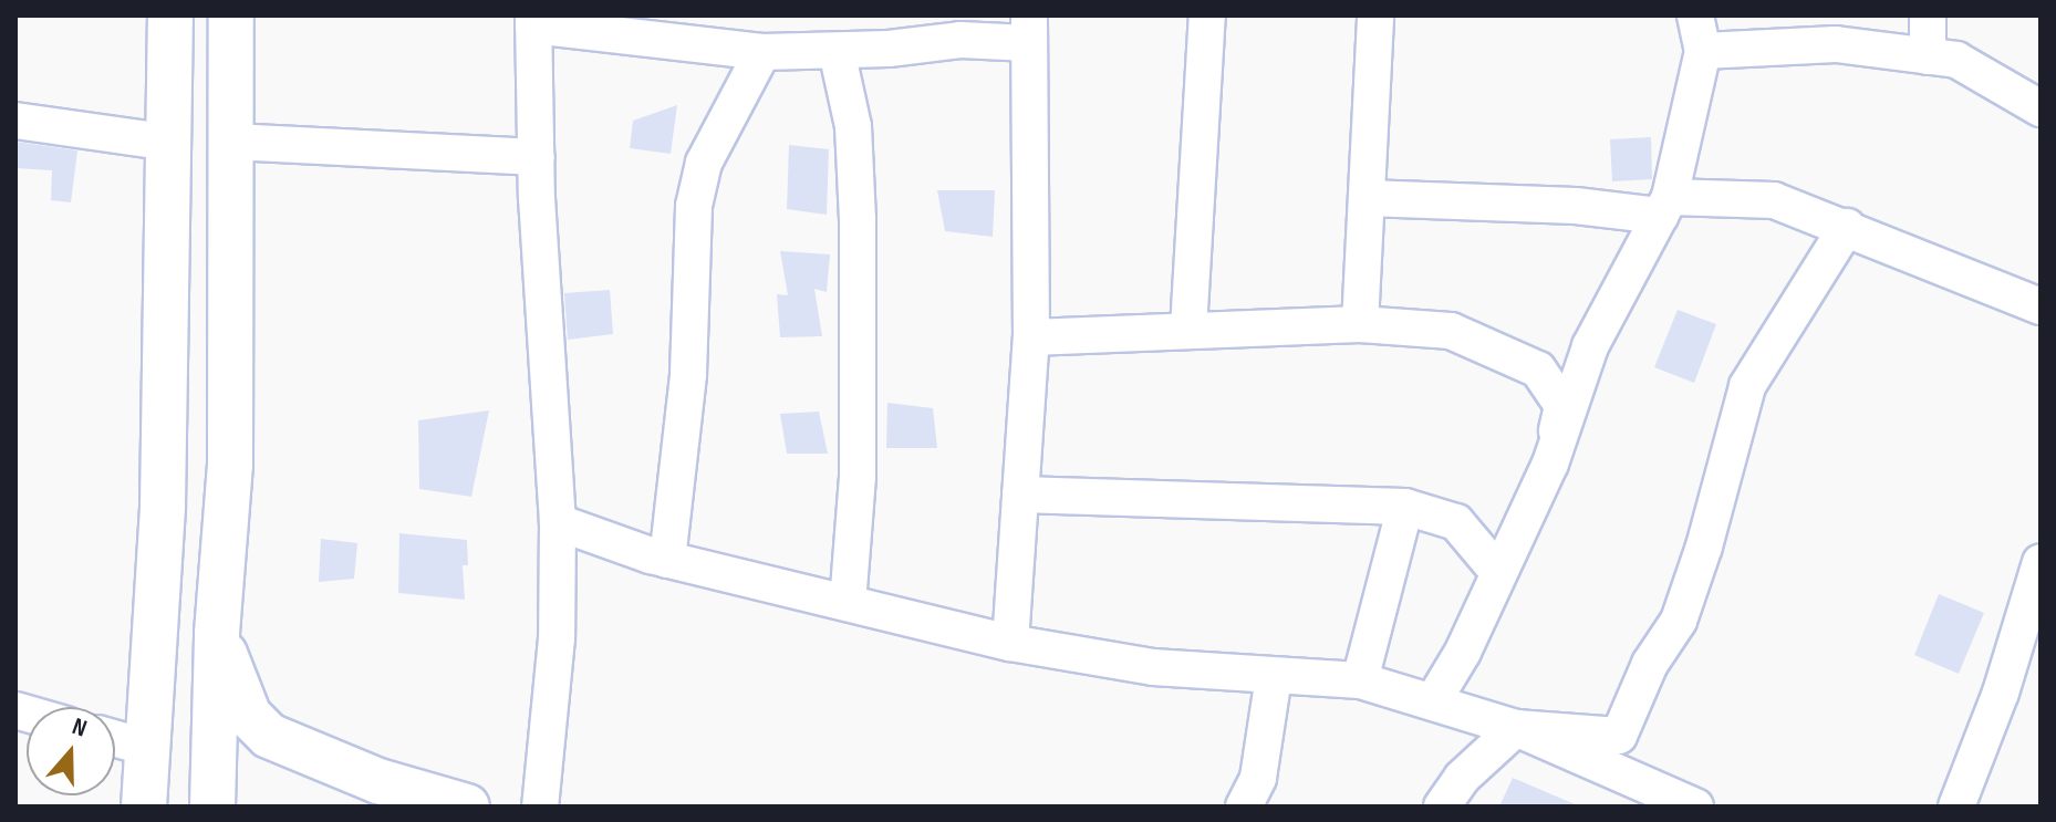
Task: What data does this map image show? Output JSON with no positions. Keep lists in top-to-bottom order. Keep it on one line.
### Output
{"north":"top"}
